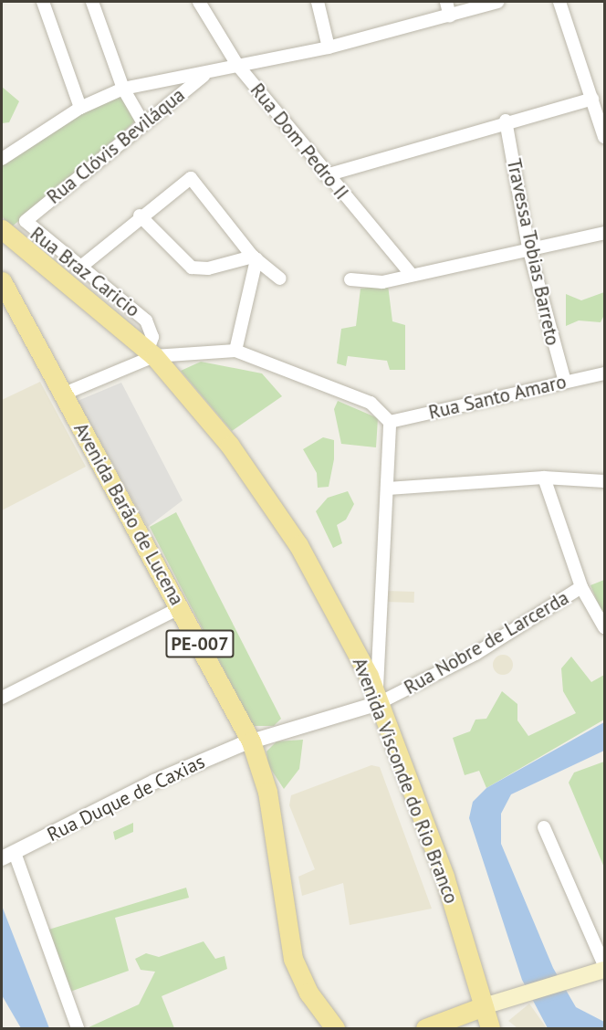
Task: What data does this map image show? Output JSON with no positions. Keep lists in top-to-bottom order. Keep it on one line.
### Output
{"streets":{"main road":["Avenida Barão de Lucena","PE-007","Avenida Visconde do Rio Branco"],"street":["Rua Dom Pedro II","Rua Clóvis Beviláqua","Travessa Tobias Barreto","Rua Braz Caricio","Rua Santo Amaro","Rua Nobre de Larcerda","Rua Duque de Caxias"]},"crossings":[["Rua Dom Pedro II","Rua Clóvis Beviláqua"],["Rua Clóvis Beviláqua","Rua Braz Caricio"],["Travessa Tobias Barreto","Rua Santo Amaro"],["Rua Braz Caricio","Avenida Visconde do Rio Branco"],["Avenida Barão de Lucena","Rua Duque de Caxias"],["Rua Nobre de Larcerda","Avenida Visconde do Rio Branco"]]}
